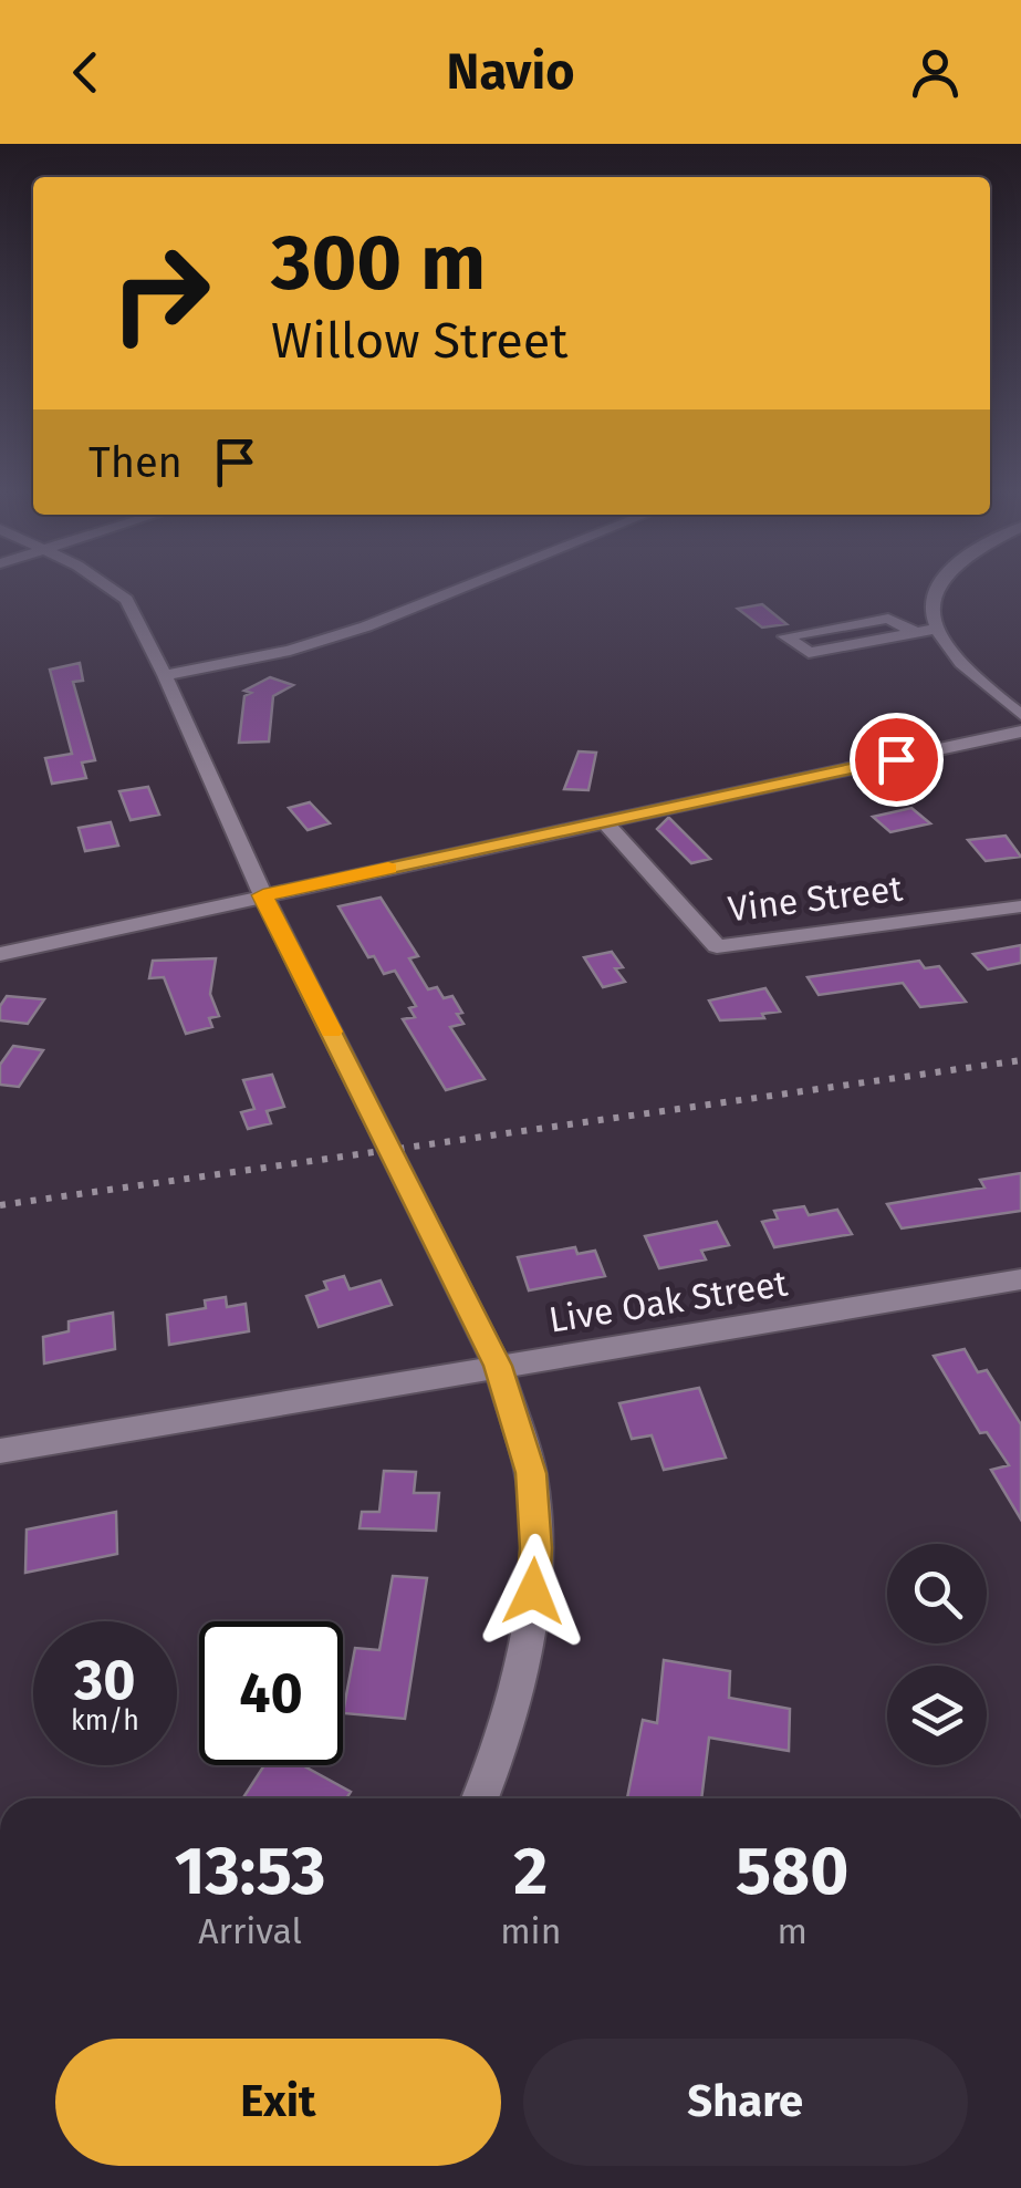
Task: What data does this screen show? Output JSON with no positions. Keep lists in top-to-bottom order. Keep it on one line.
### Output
{"streets":{"street":["Vine Street","Live Oak Street"]},"page":{"header":"Navio","turn":["300 m","Willow Street"],"then":"Then","speed":"30 km/h","limit":"40","eta":["13:53","Arrival","2","min","580","m"],"buttons":["Exit","Share"]}}
